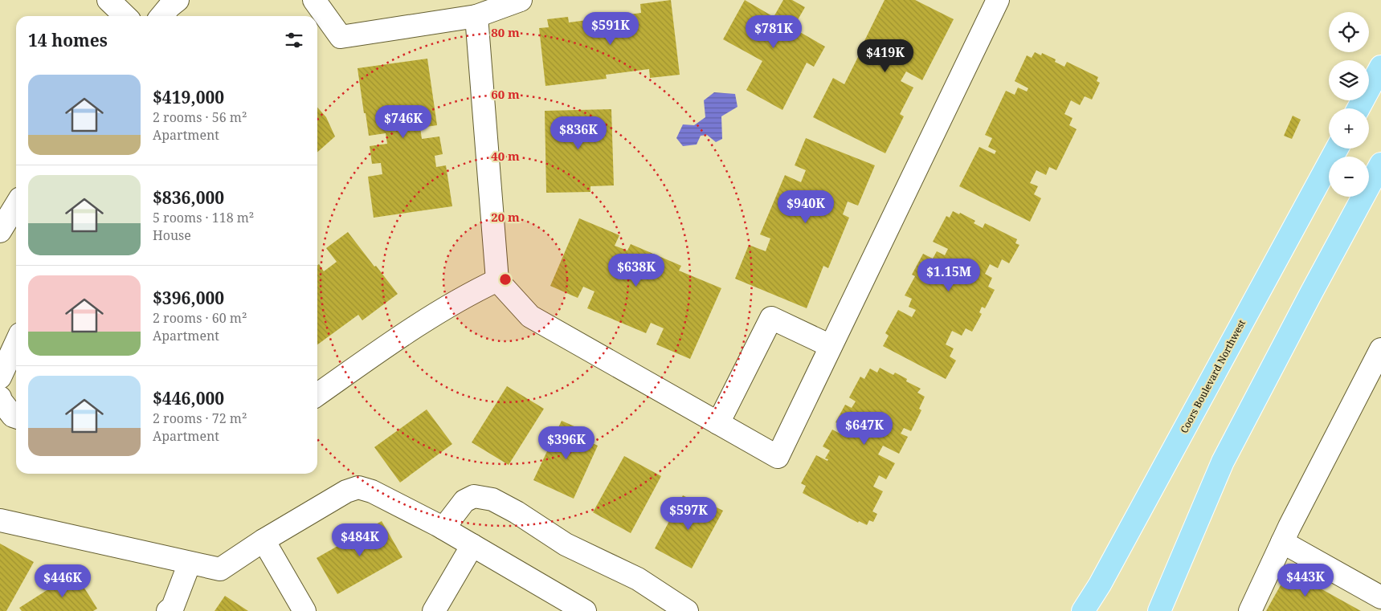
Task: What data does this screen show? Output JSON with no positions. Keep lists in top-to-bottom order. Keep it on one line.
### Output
{"streets":{"main road":["Coors Boulevard Northwest"]},"page":{"map_buttons":["+","−"],"price":["$591K","$781K","$419K","$746K","$836K","$940K","$638K","$1.15M","$647K","$396K","$597K","$484K","$443K","$446K"],"heading":"14 homes","list":[{"name":"$419,000","note":"2 rooms · 56 m² · Apartment"},{"name":"$836,000","note":"5 rooms · 118 m² · House"},{"name":"$396,000","note":"2 rooms · 60 m² · Apartment"},{"name":"$446,000","note":"2 rooms · 72 m² · Apartment"}]},"rings":["80 m","60 m","40 m","20 m"]}
